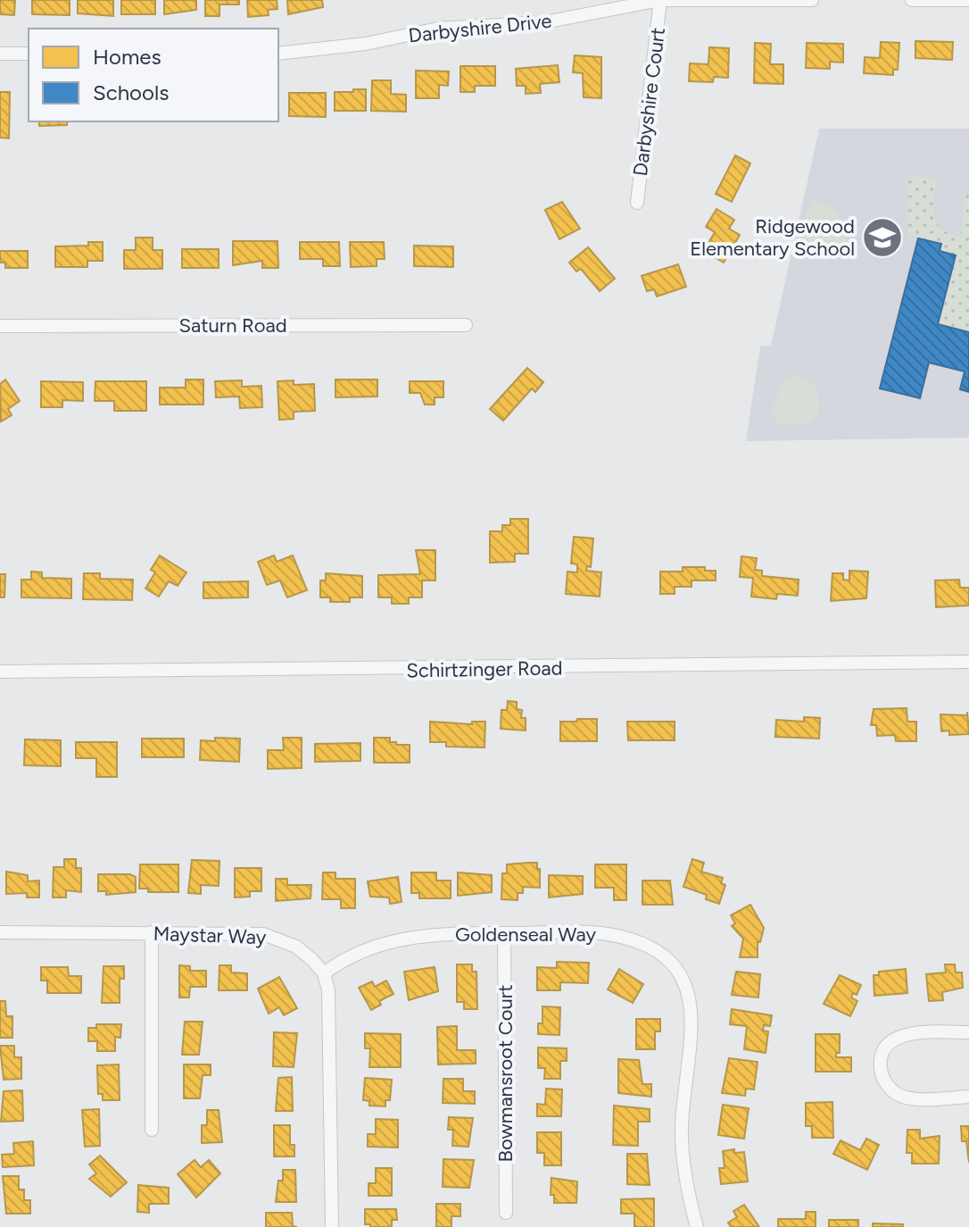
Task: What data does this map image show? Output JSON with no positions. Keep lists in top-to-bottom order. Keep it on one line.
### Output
{"streets":{"street":["Darbyshire Drive","Darbyshire Court","Saturn Road","Schirtzinger Road","Goldenseal Way","Maystar Way","Bowmansroot Court"]},"crossings":[["Darbyshire Drive","Darbyshire Court"],["Goldenseal Way","Maystar Way"],["Goldenseal Way","Bowmansroot Court"]],"places":{"school or university":["Ridgewood Elementary School"]},"legend":["Homes","Schools"]}
